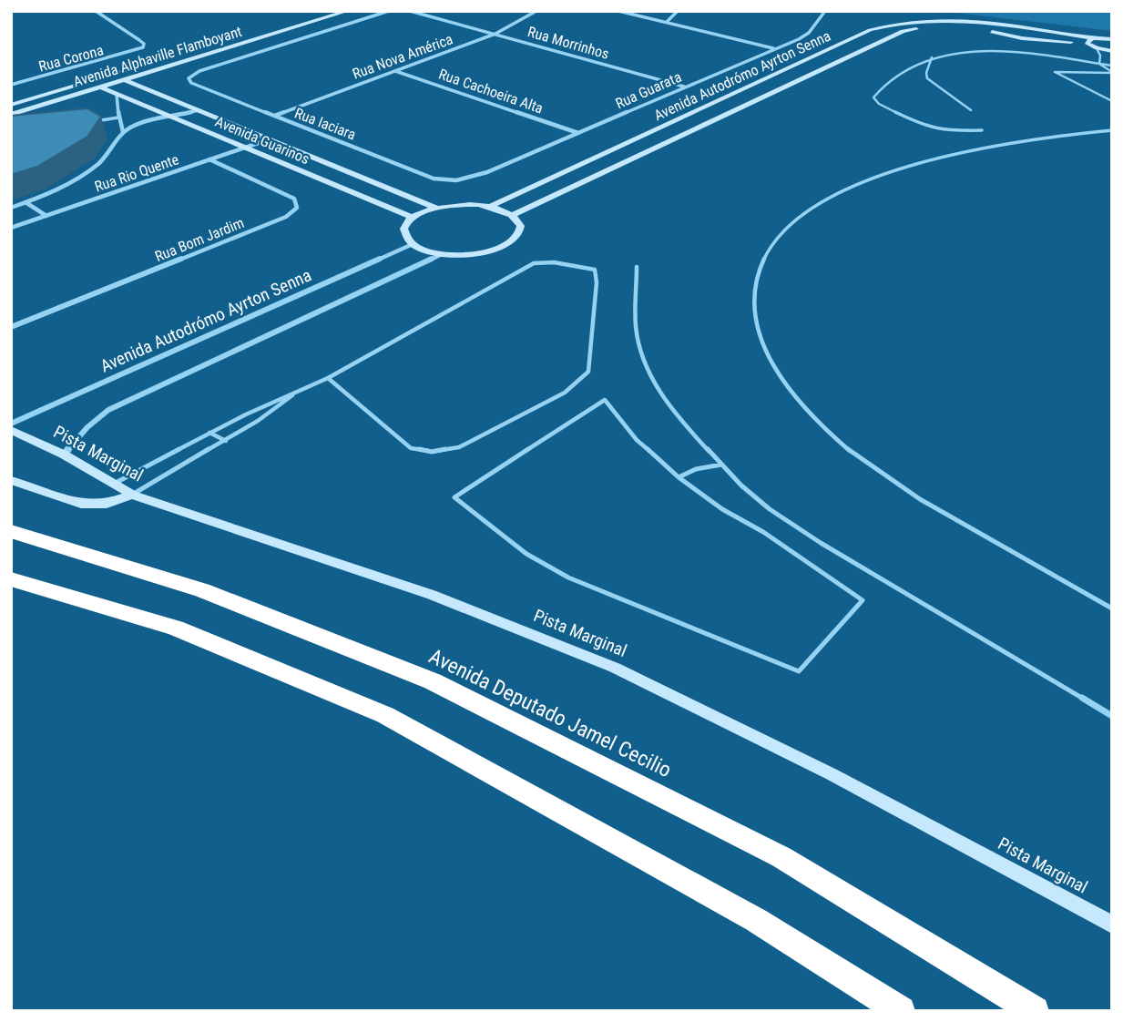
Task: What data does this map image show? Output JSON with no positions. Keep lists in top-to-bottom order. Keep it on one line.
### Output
{"streets":{"highway":["Avenida Deputado Jamel Cecilio"],"street":["Rua Morrinhos","Avenida Alphaville Flamboyant","Rua Nova América","Rua Corona","Avenida Autodrómo Ayrton Senna","Rua Guarata","Rua Cachoeira Alta","Rua Iaciara","Avenida Guarinos","Rua Rio Quente","Rua Bom Jardim","Pista Marginal"]},"crossings":[["Rua Morrinhos","Rua Nova América"],["Rua Morrinhos","Rua Guarata"],["Avenida Alphaville Flamboyant","Avenida Guarinos"],["Rua Nova América","Rua Cachoeira Alta"],["Rua Nova América","Rua Iaciara"],["Rua Guarata","Rua Cachoeira Alta"],["Rua Guarata","Rua Iaciara"],["Avenida Guarinos","Rua Rio Quente"],["Rua Rio Quente","Rua Bom Jardim"]]}
